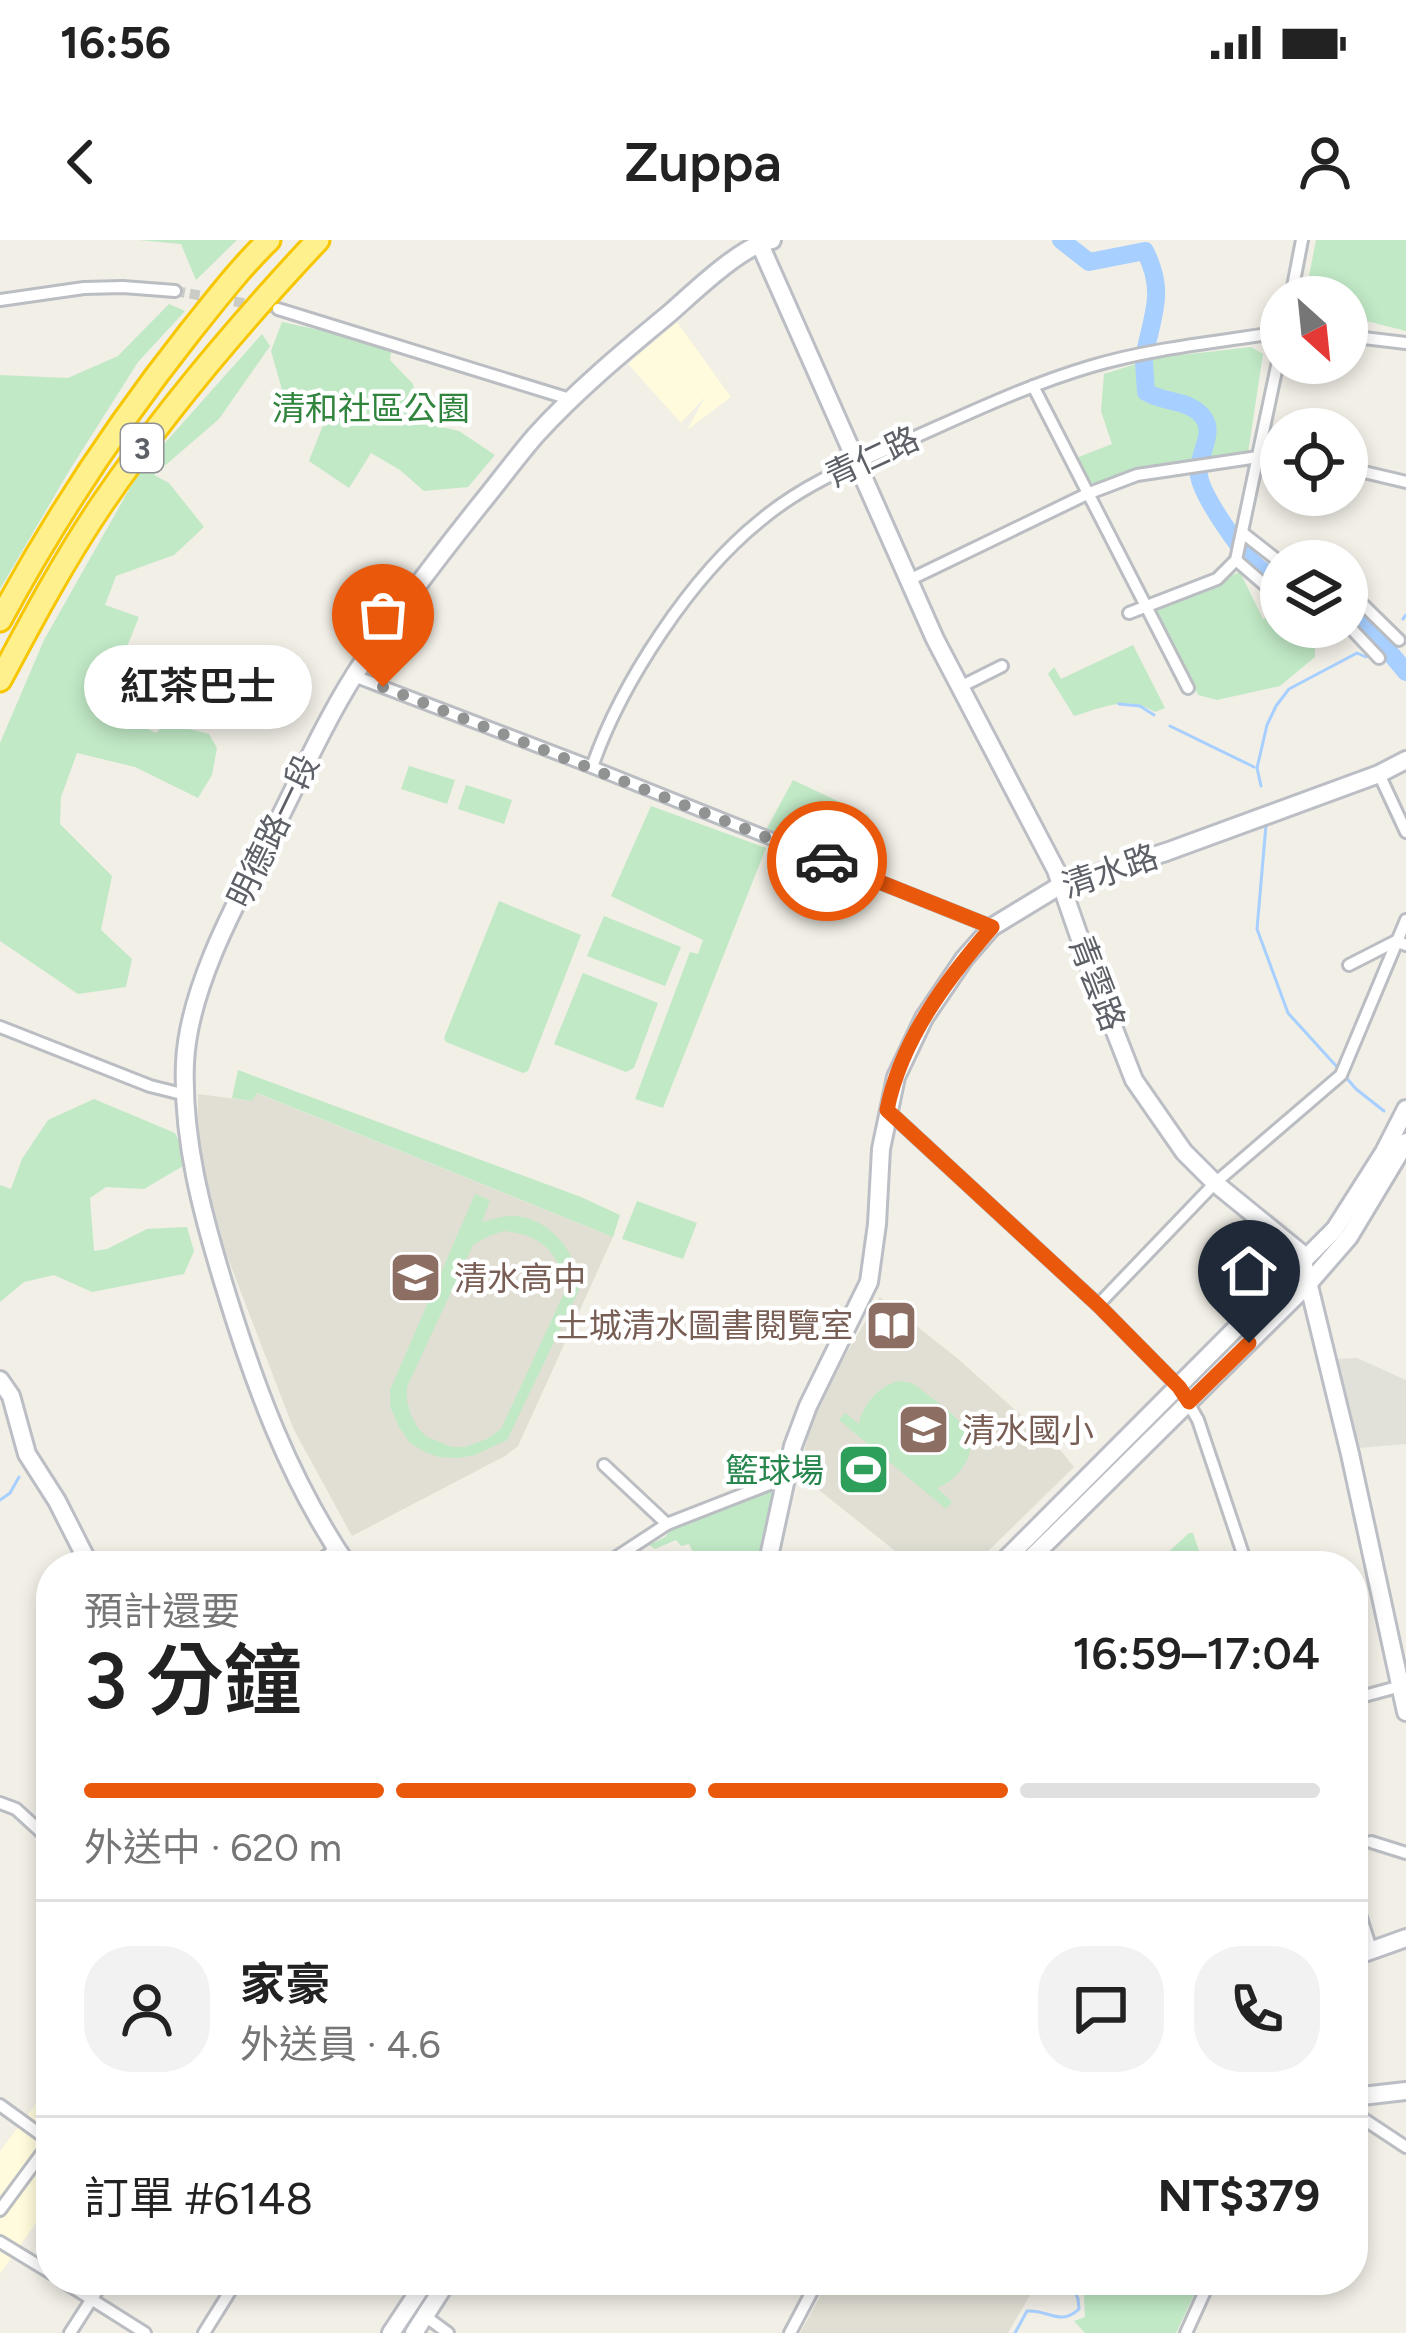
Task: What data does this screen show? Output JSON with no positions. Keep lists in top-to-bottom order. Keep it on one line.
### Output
{"streets":{"highway":["3"],"street":["青仁路","明德路一段","清水路","青雲路"]},"crossings":[["青仁路","青雲路"],["明德路一段","青雲路"],["清水路","青雲路"]],"parks":["清和社區公園"],"places":{"other":["紅茶巴士"],"school or university":["清水高中","清水國小"],"library":["土城清水圖書閱覽室"],"sports":["籃球場"]},"north":"bottom right","page":{"status":"16:56","header":"Zuppa","bubble":"紅茶巴士","heading":["3 分鐘","預計還要","16:59–17:04"],"panel":["家豪","外送員 · 4.6","訂單 #6148","NT$379"],"bar":"外送中 · 620 m"}}
